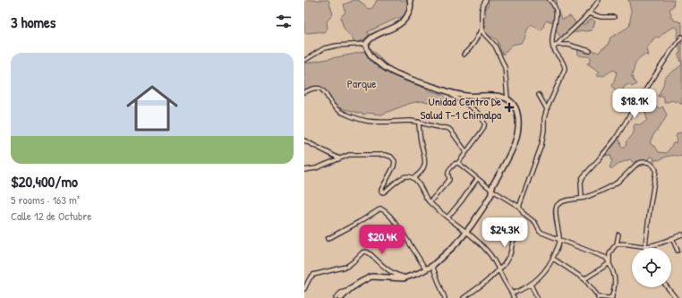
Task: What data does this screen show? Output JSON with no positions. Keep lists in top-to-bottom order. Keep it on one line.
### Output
{"parks":["Parque"],"places":{"health":["Unidad Centro De Salud T-1 Chimalpa"]},"page":{"heading":"3 homes","list":[{"name":"$20,400/mo","note":"5 rooms · 163 m² · Calle 12 de Octubre"}],"price":["$18.1K","$24.3K","$20.4K"]}}
